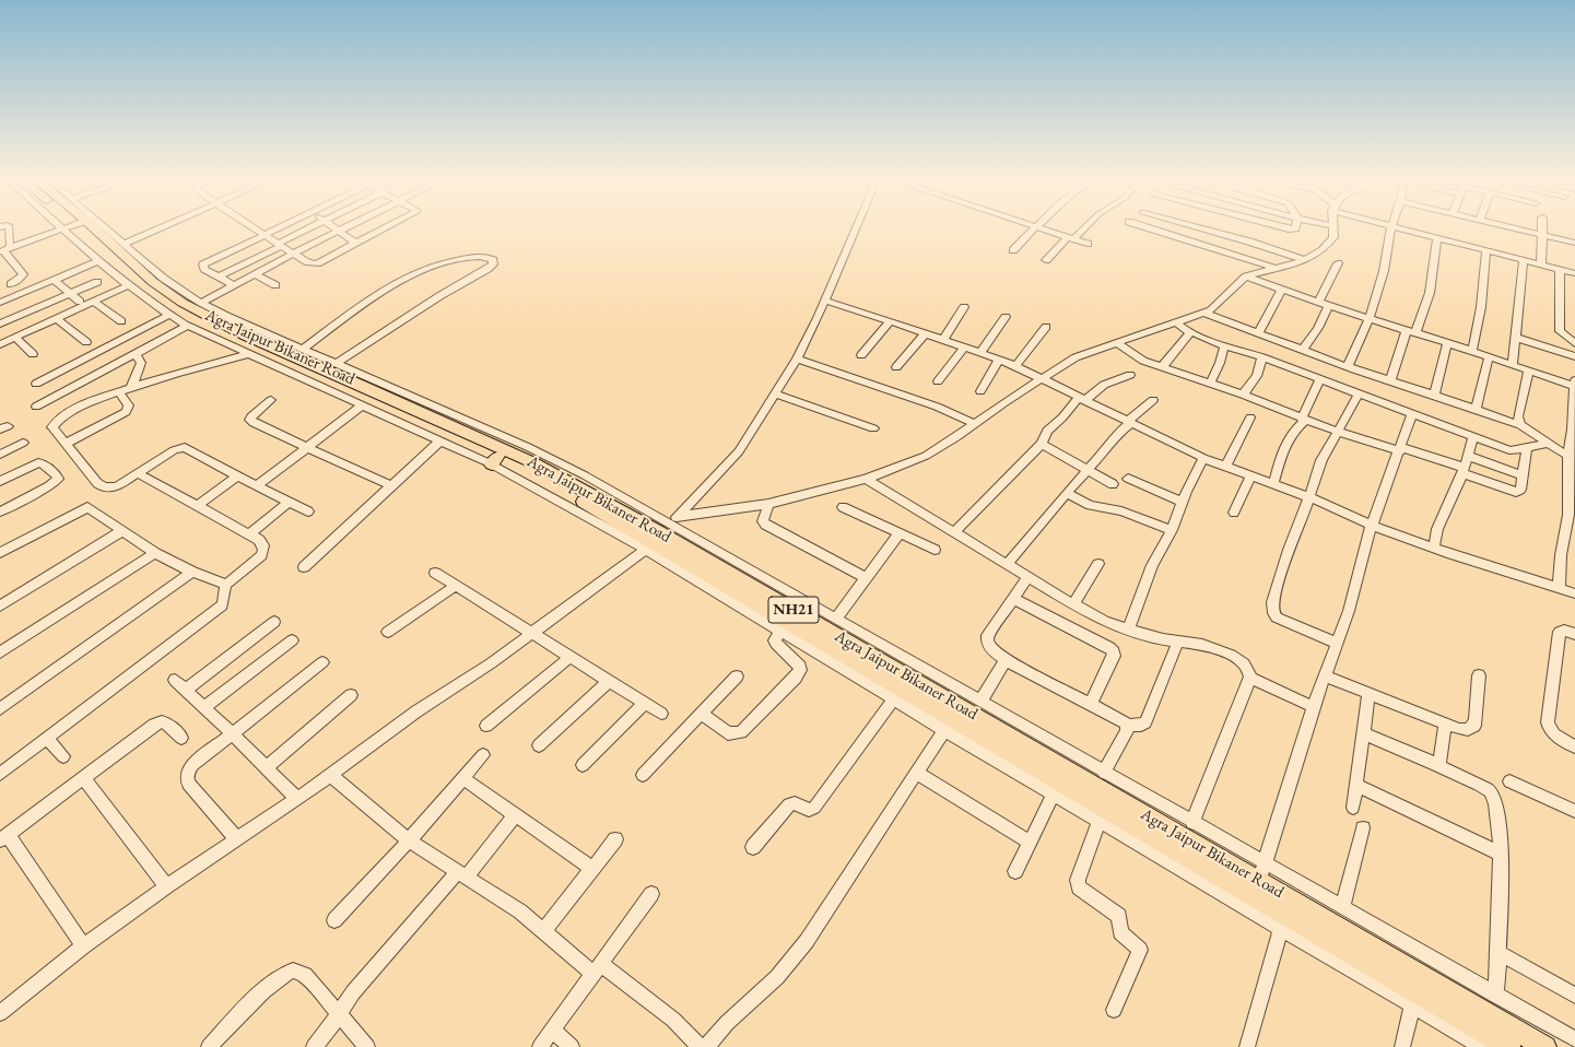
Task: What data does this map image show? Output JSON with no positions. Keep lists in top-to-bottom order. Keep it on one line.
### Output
{"streets":{"highway":["Agra Jaipur Bikaner Road","NH21"]}}
